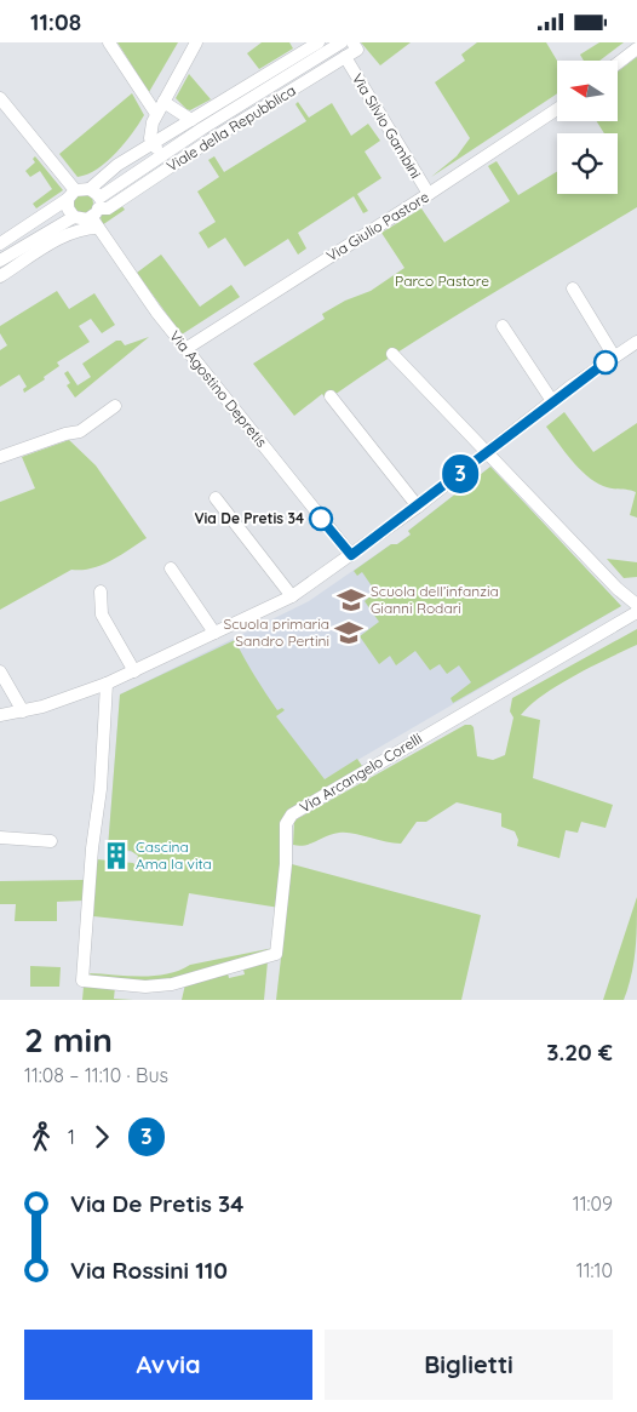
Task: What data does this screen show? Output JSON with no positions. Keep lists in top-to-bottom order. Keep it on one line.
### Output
{"streets":{"street":["Via Silvio Gambini","Viale della Repubblica","Via Giulio Pastore","Via Agostino Depretis","Via Arcangelo Corelli"]},"crossings":[["Via Silvio Gambini","Viale della Repubblica"],["Via Silvio Gambini","Via Giulio Pastore"],["Viale della Repubblica","Via Agostino Depretis"],["Via Giulio Pastore","Via Agostino Depretis"]],"parks":["Parco Pastore"],"places":{"other":["Via De Pretis 34"],"school or university":["Scuola dell’infanzia Gianni Rodari","Scuola primaria Sandro Pertini"],"building":["Cascina Ama la vita"]},"lines":["bus line 3"],"north":"left","page":{"status":"11:08","on_map":"3","heading":["2 min","11:08 – 11:10 · Bus","3.20 €"],"legs":["1","3"],"list":[{"name":"Via De Pretis 34","value":"11:09"},{"name":"Via Rossini 110","value":"11:10"}],"buttons":["Avvia","Biglietti"]}}
